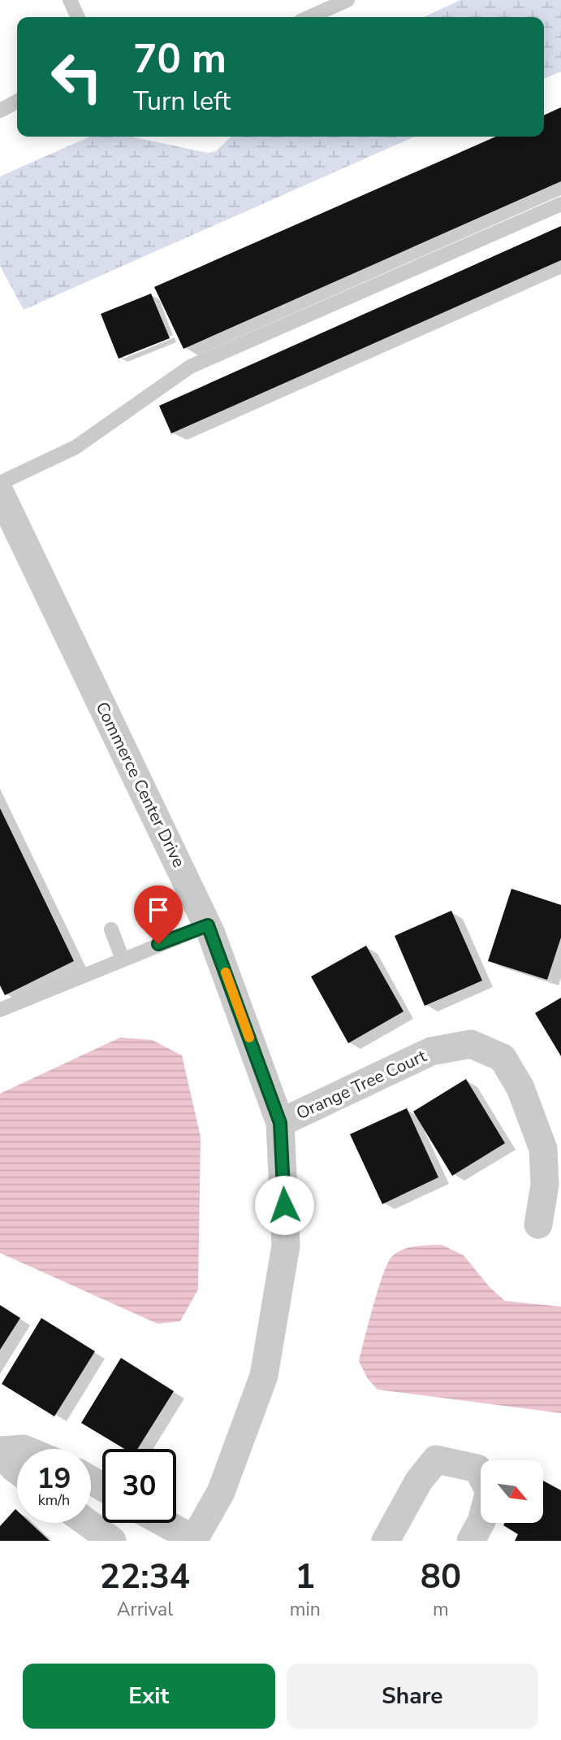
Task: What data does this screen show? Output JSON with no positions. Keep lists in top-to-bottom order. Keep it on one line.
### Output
{"streets":{"street":["Commerce Center Drive","Orange Tree Court"]},"crossings":[["Commerce Center Drive","Orange Tree Court"]],"north":"bottom right","page":{"turn":["70 m","Turn left"],"speed":"19 km/h","limit":"30","eta":["22:34","Arrival","1","min","80","m"],"buttons":["Exit","Share"]}}
